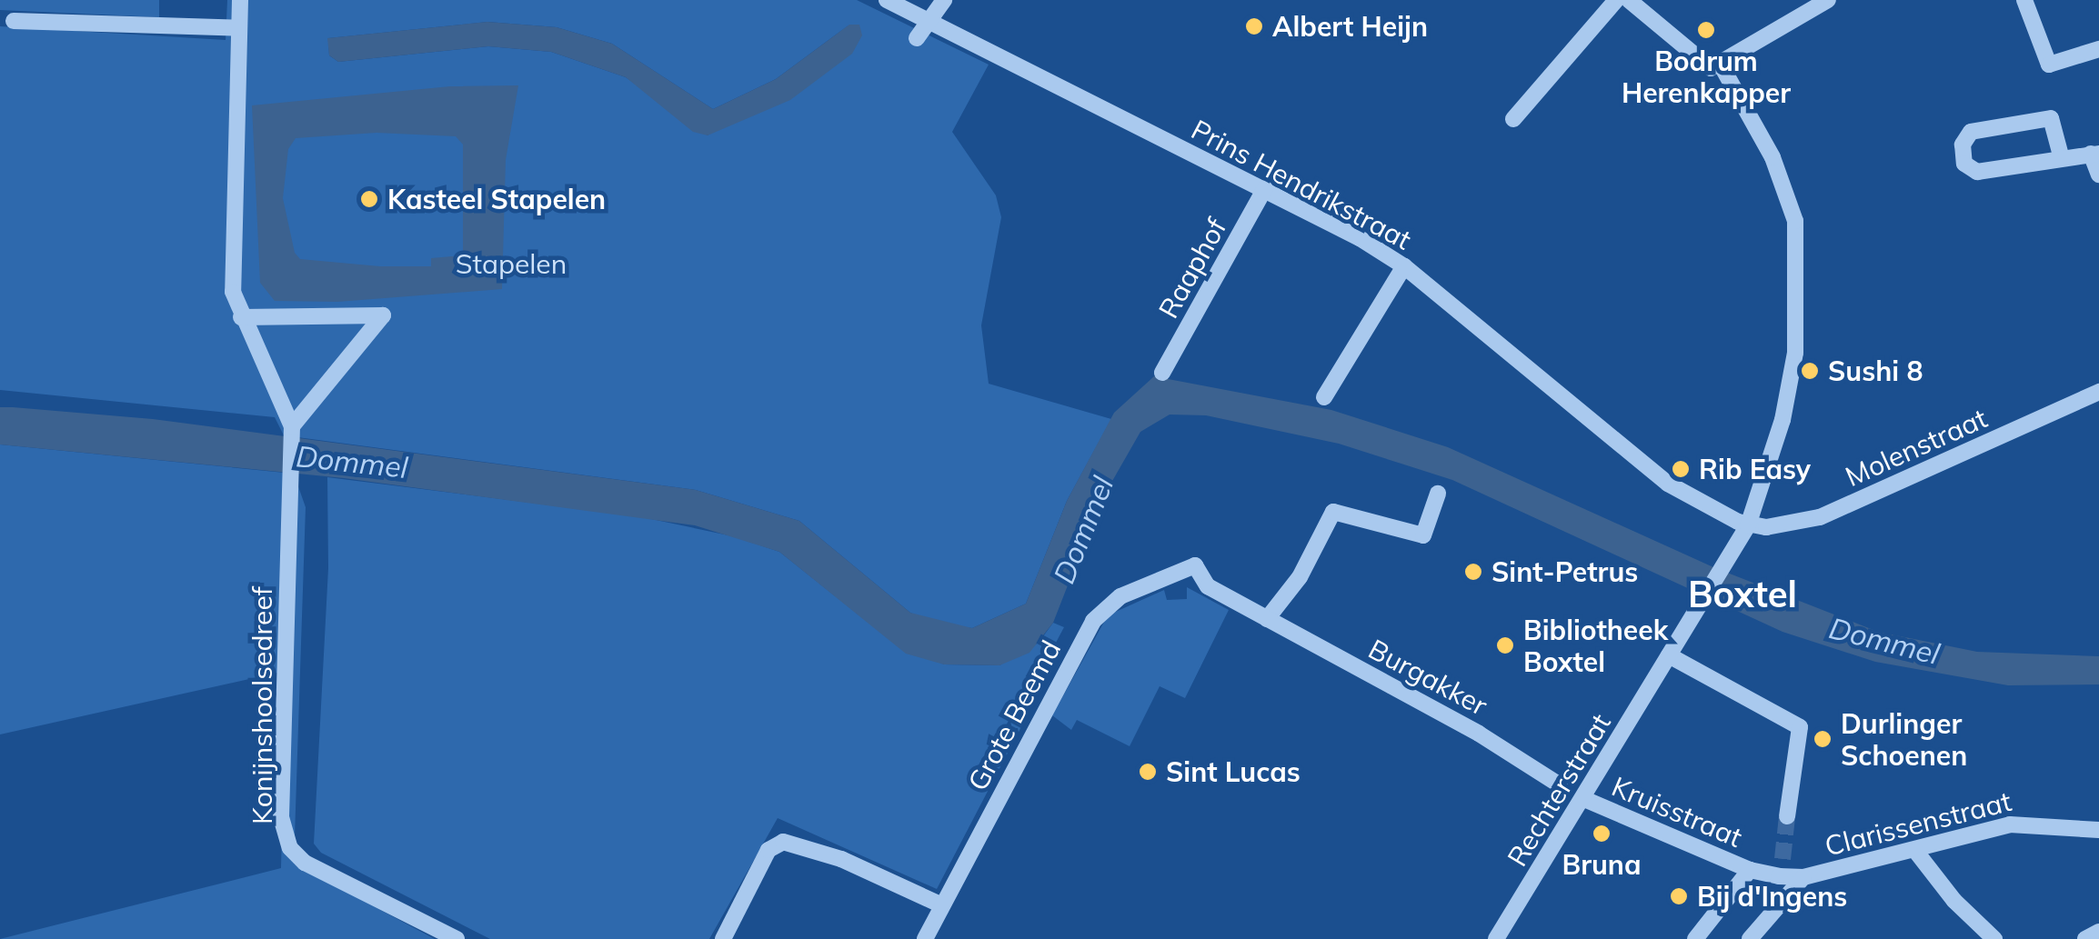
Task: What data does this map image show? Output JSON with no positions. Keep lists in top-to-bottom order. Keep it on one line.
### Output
{"streets":{"street":["Prins Hendrikstraat","Raaphof","Molenstraat","Burgakker","Konijnshoolsedreef","Grote Beemd","Rechterstraat","Kruisstraat","Clarissenstraat"]},"crossings":[["Prins Hendrikstraat","Raaphof"],["Prins Hendrikstraat","Molenstraat"],["Prins Hendrikstraat","Rechterstraat"],["Molenstraat","Rechterstraat"],["Burgakker","Grote Beemd"],["Rechterstraat","Kruisstraat"],["Kruisstraat","Clarissenstraat"]],"districts":["Boxtel"],"water":["Dommel"],"parks":["Stapelen"],"places":["Albert Heijn","Bodrum Herenkapper","Kasteel Stapelen","Sushi 8","Rib Easy","Sint-Petrus","Bibliotheek Boxtel","Durlinger Schoenen","Sint Lucas","Bruna","Bij d'Ingens"]}
